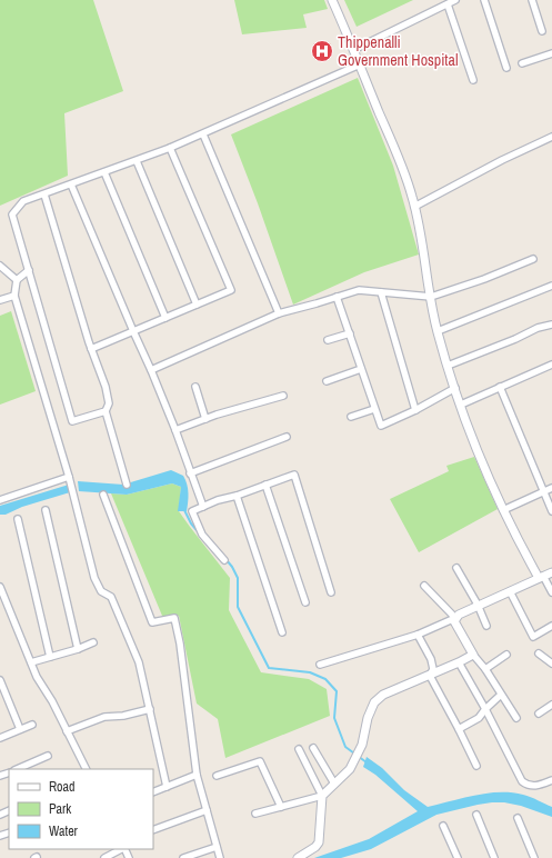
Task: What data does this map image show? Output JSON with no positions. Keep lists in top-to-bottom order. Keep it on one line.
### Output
{"places":{"hospital":["Thippenalli Government Hospital"]},"legend":["Road","Park","Water"]}
